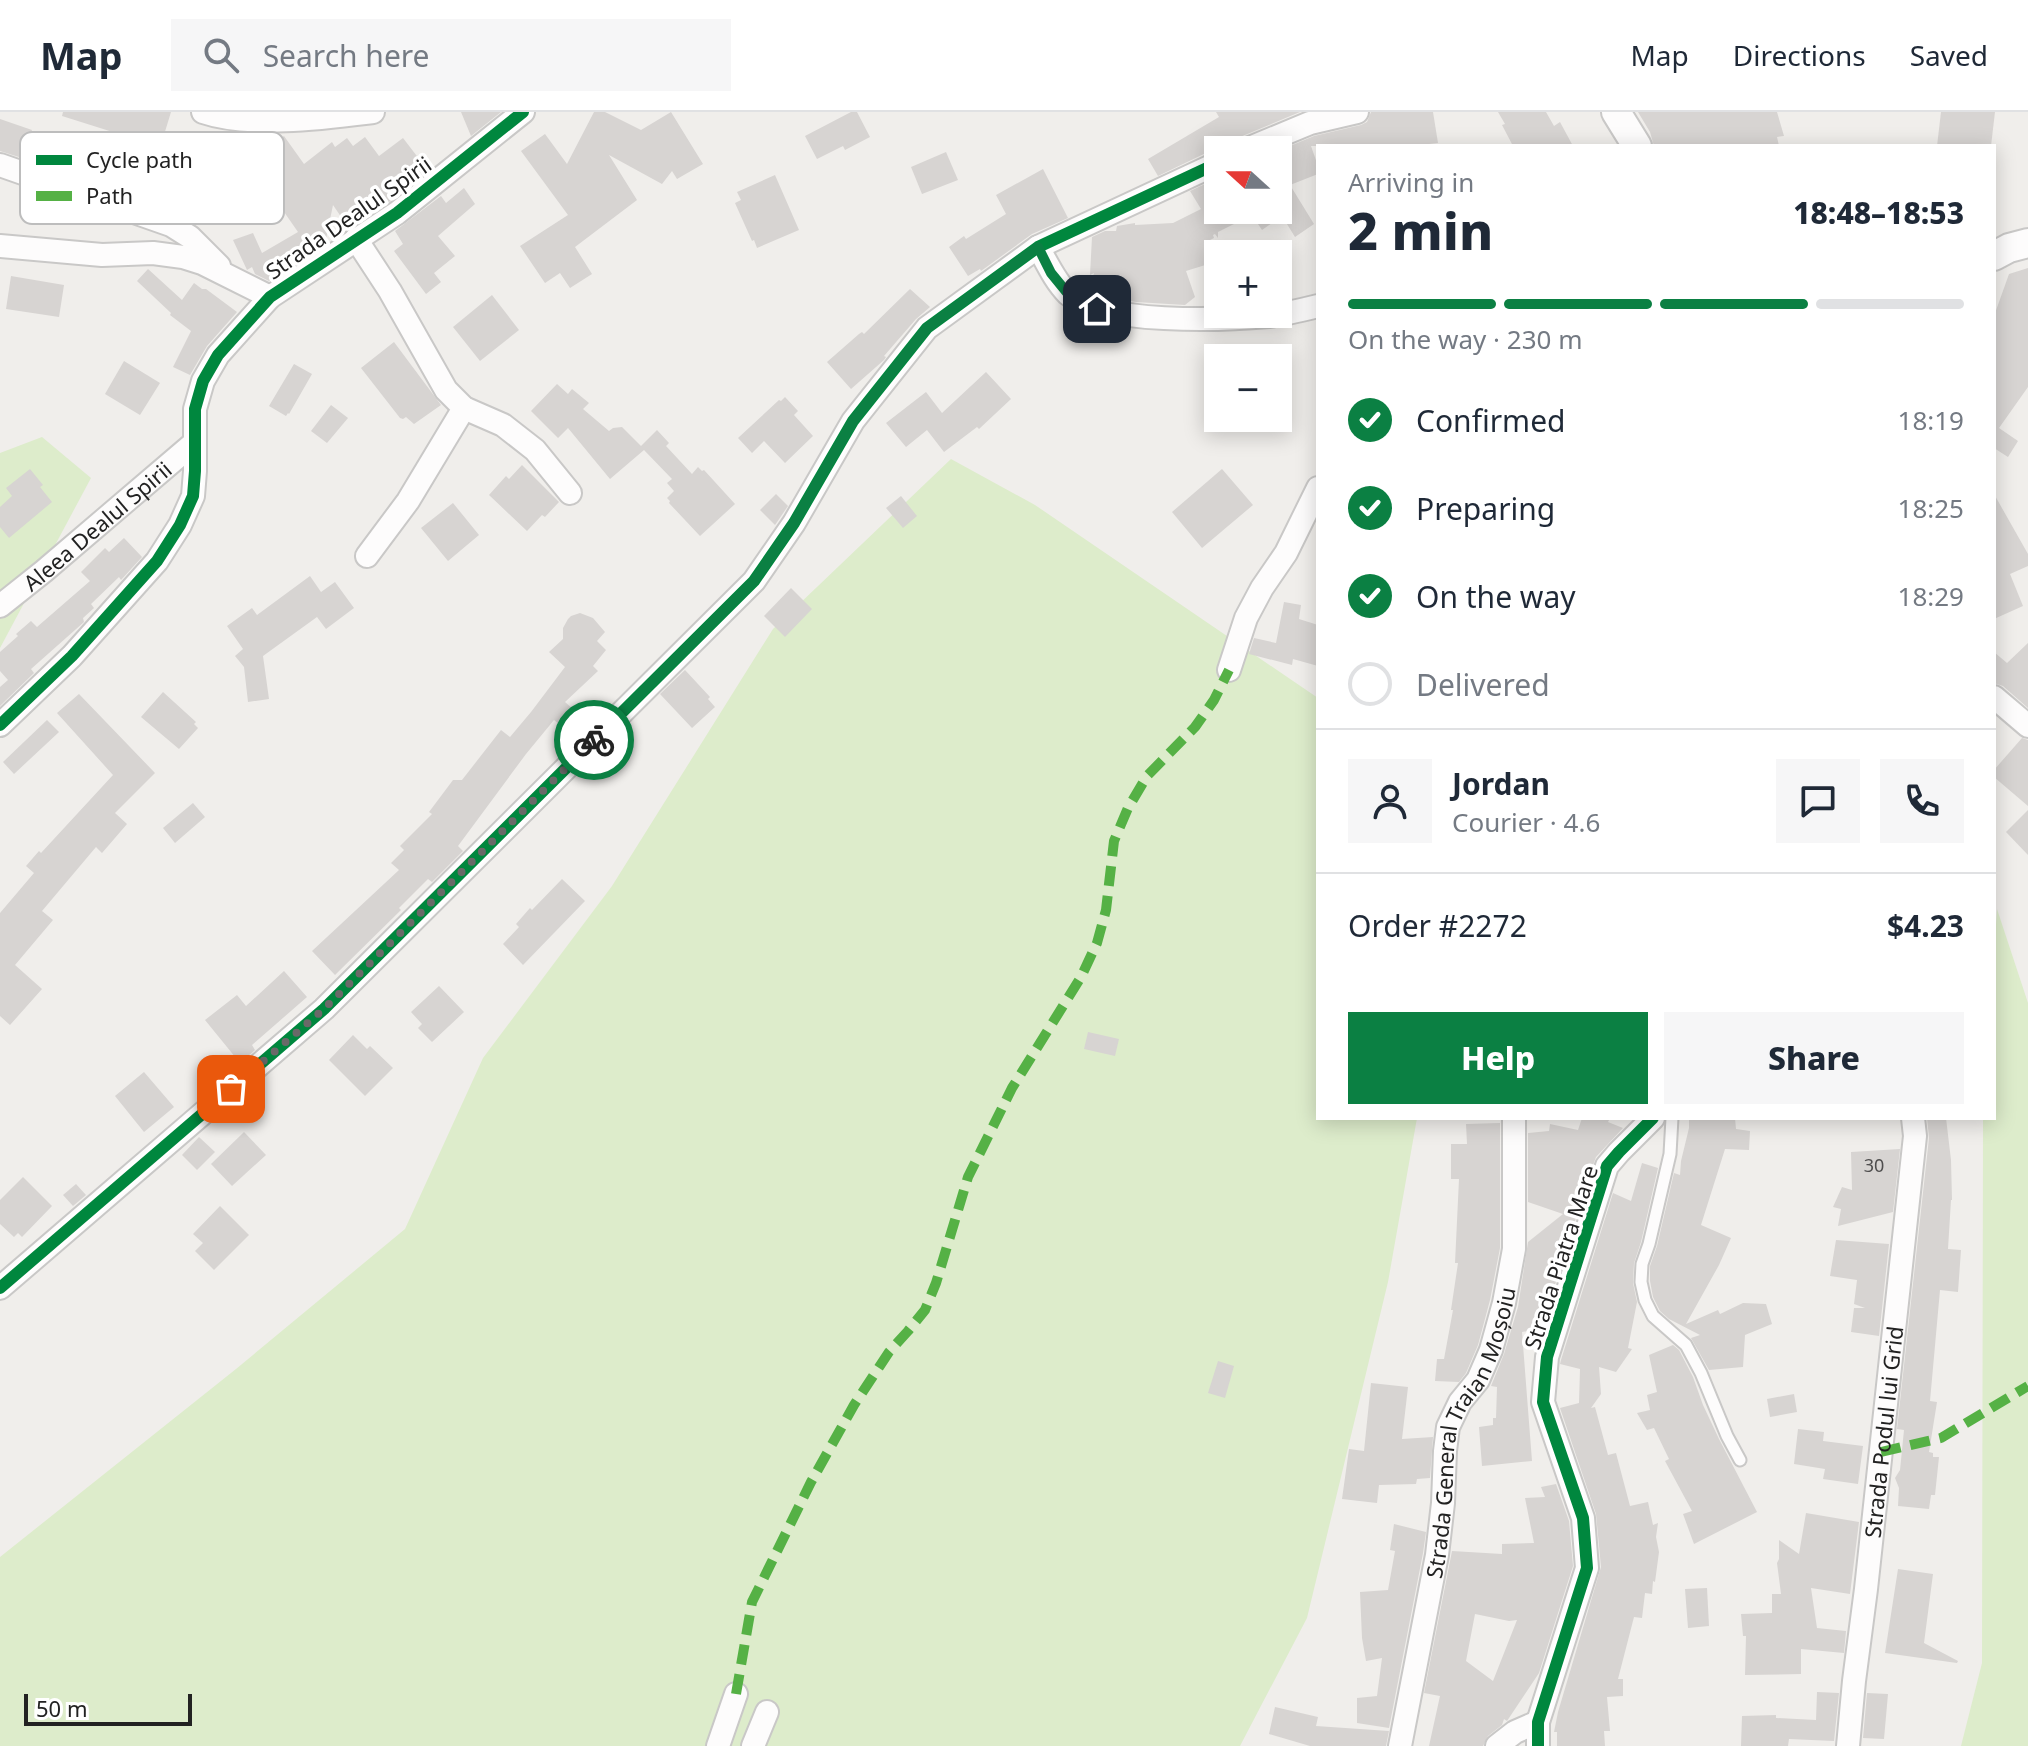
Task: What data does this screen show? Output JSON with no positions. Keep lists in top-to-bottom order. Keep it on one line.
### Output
{"streets":{"street":["Strada Dealul Spirii","Aleea Dealul Spirii","Strada Piatra Mare","Strada Podul lui Grid","Strada General Traian Moșoiu"]},"crossings":[["Strada Dealul Spirii","Aleea Dealul Spirii"]],"house_numbers":["30"],"legend":["Cycle path","Path"],"scale_bar":"50 m","north":"left","page":{"header":"Map","search":"Search here","nav":["Map","Directions","Saved"],"map_buttons":["+","−"],"heading":["2 min","Arriving in","18:48–18:53"],"panel":["Jordan","Courier · 4.6","Order #2272","$4.23"],"bar":"On the way · 230 m","list":[["Confirmed","18:19"],["Preparing","18:25"],["On the way","18:29"],"Delivered"],"buttons":["Help","Share"],"scale":"50 m"}}
